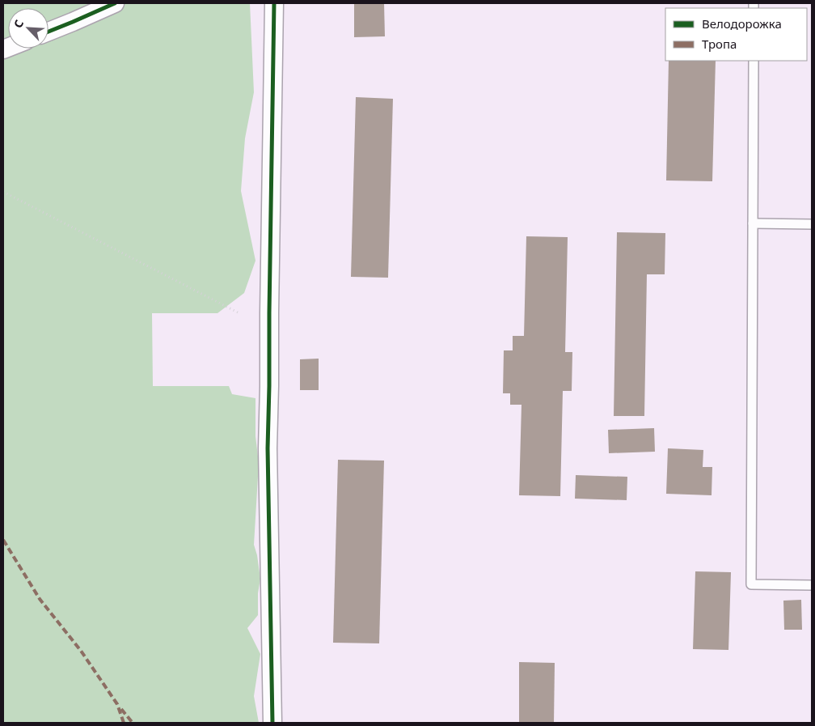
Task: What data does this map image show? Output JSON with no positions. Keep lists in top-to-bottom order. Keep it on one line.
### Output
{"legend":["Велодорожка","Тропа"],"north":"top left"}
